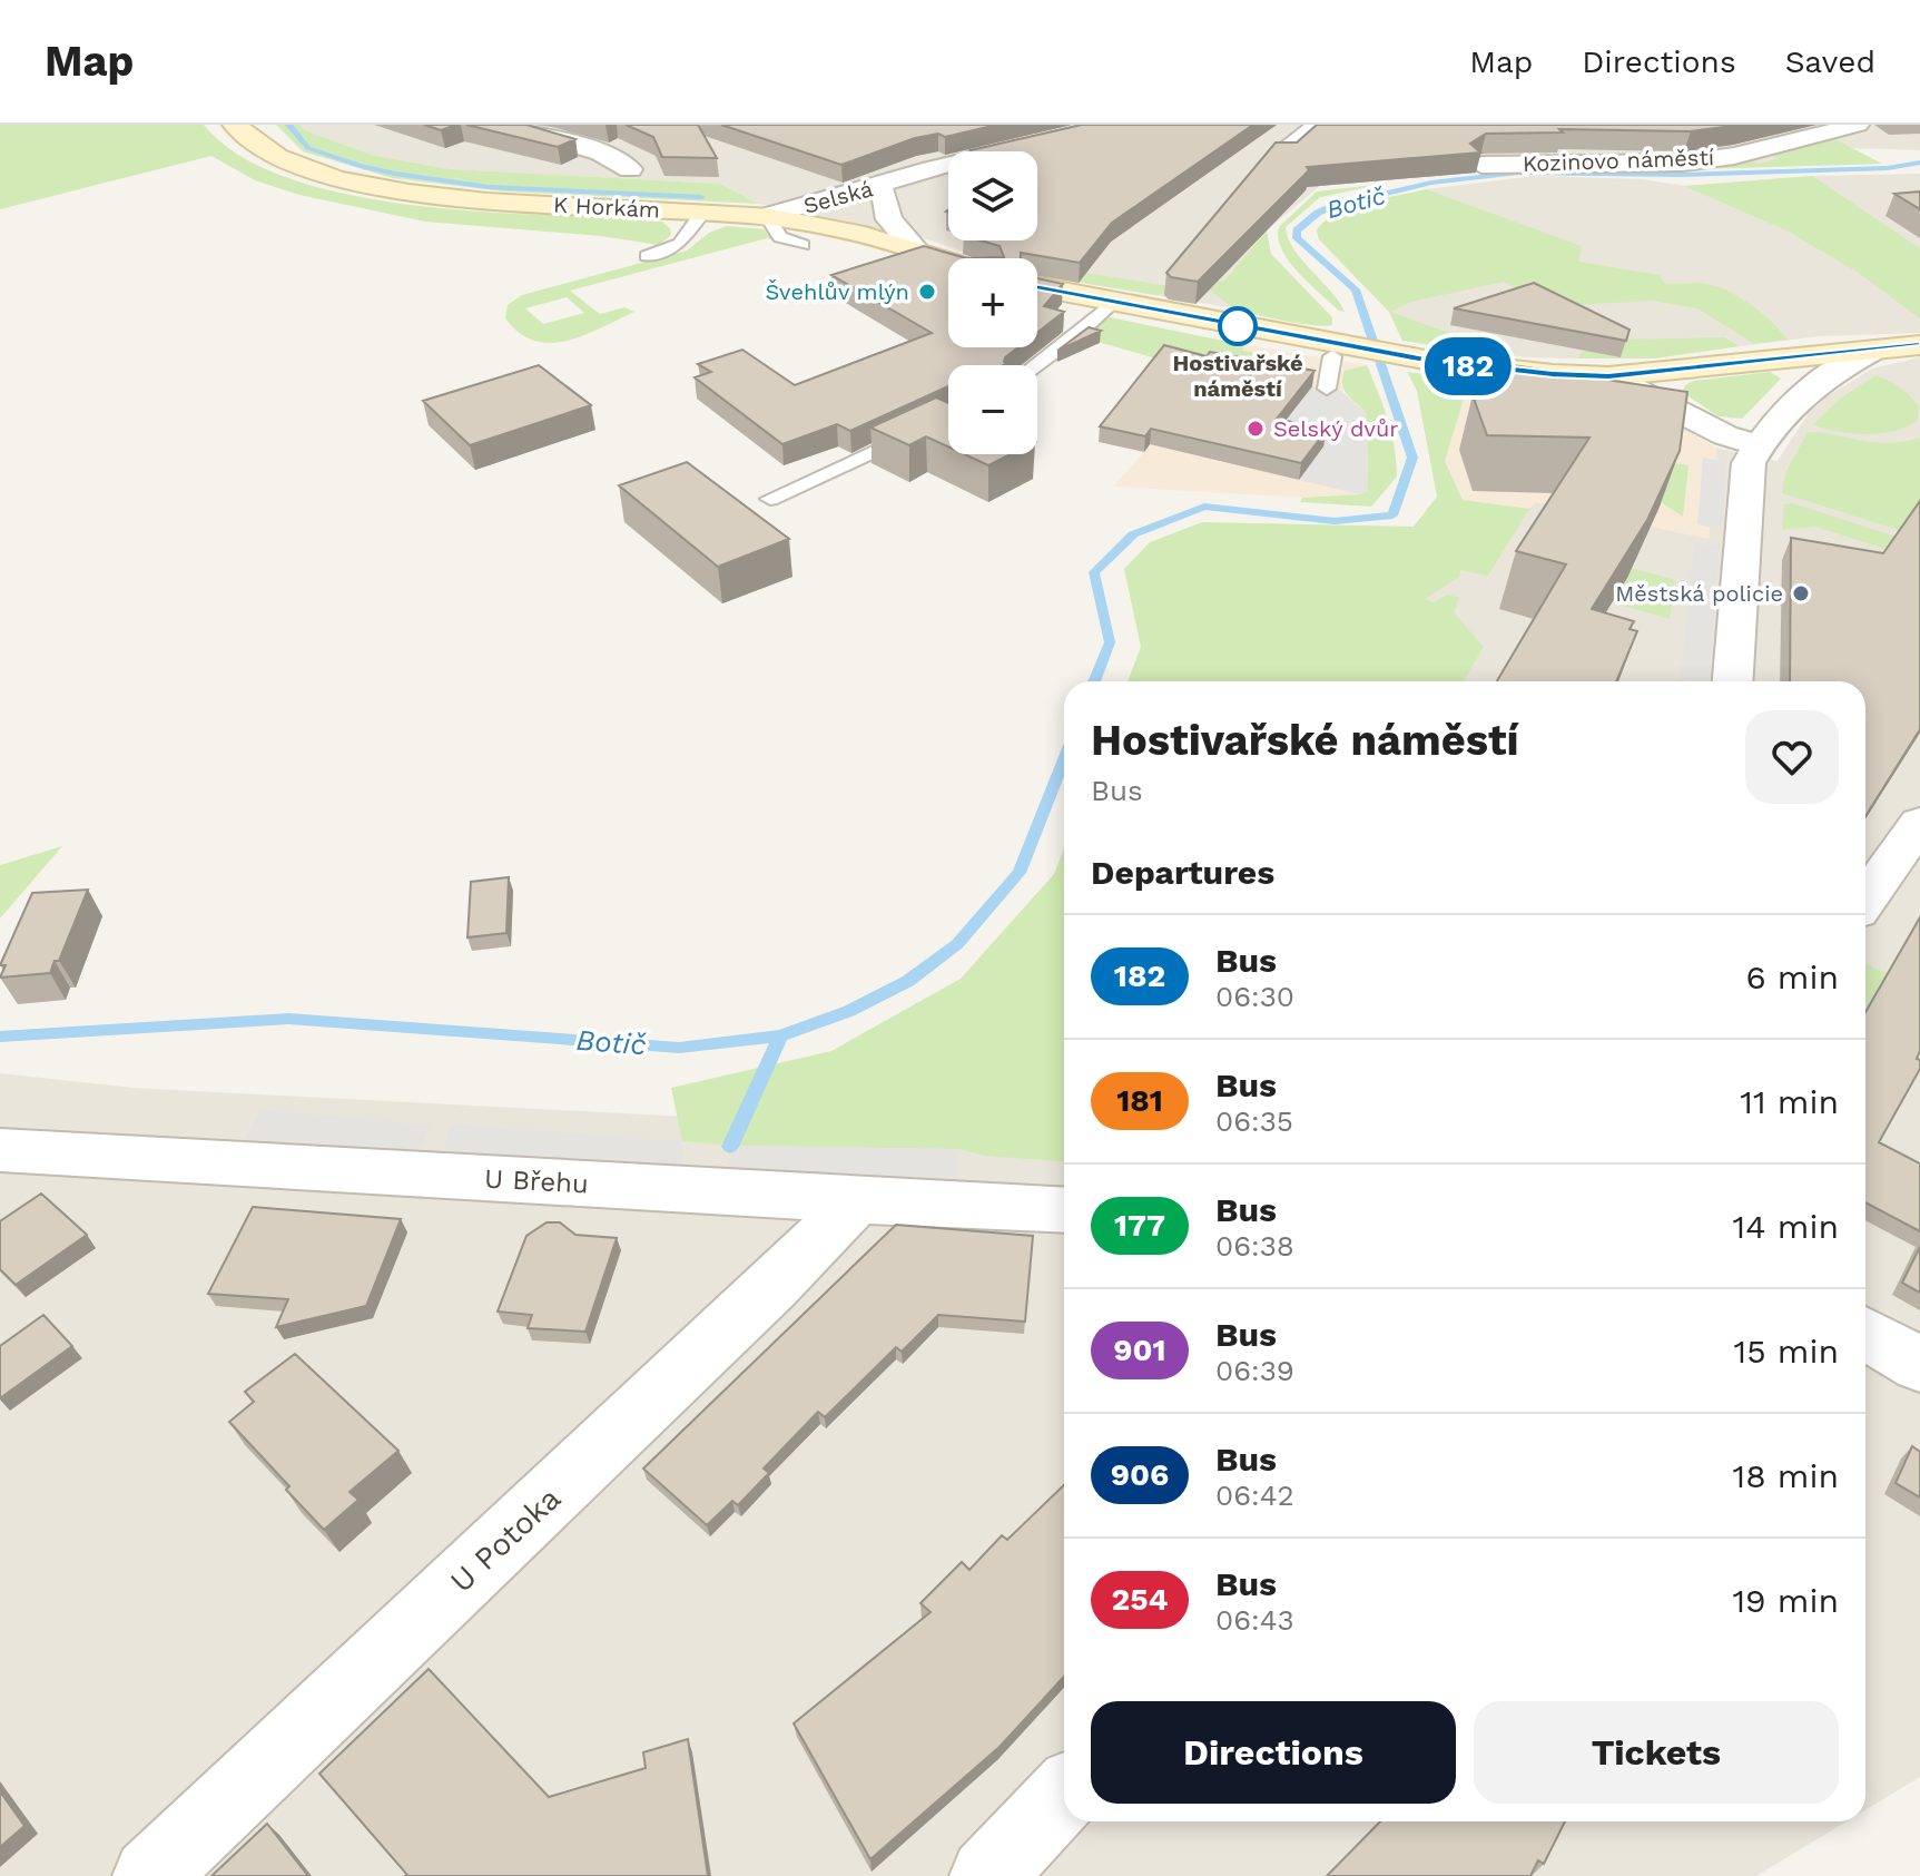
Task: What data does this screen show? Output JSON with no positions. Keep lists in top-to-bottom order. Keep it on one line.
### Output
{"streets":{"main road":["K Horkám"],"street":["Kozinovo náměstí","Selská","U Břehu","U Potoka"]},"crossings":[["Selská","K Horkám"],["U Břehu","U Potoka"]],"water":["Botič"],"places":["Švehlův mlýn","Hostivařské náměstí","Selský dvůr","Městská policie"],"lines":["bus line 182"],"page":{"header":"Map","nav":["Map","Directions","Saved"],"on_map":"182","map_buttons":["+","−"],"heading":[["Hostivařské náměstí","Bus"],"Departures"],"list":[{"mark":"182","name":"Bus","note":"06:30","value":"6 min"},{"mark":"181","name":"Bus","note":"06:35","value":"11 min"},{"mark":"177","name":"Bus","note":"06:38","value":"14 min"},{"mark":"901","name":"Bus","note":"06:39","value":"15 min"},{"mark":"906","name":"Bus","note":"06:42","value":"18 min"},{"mark":"254","name":"Bus","note":"06:43","value":"19 min"}],"buttons":["Directions","Tickets"]}}
